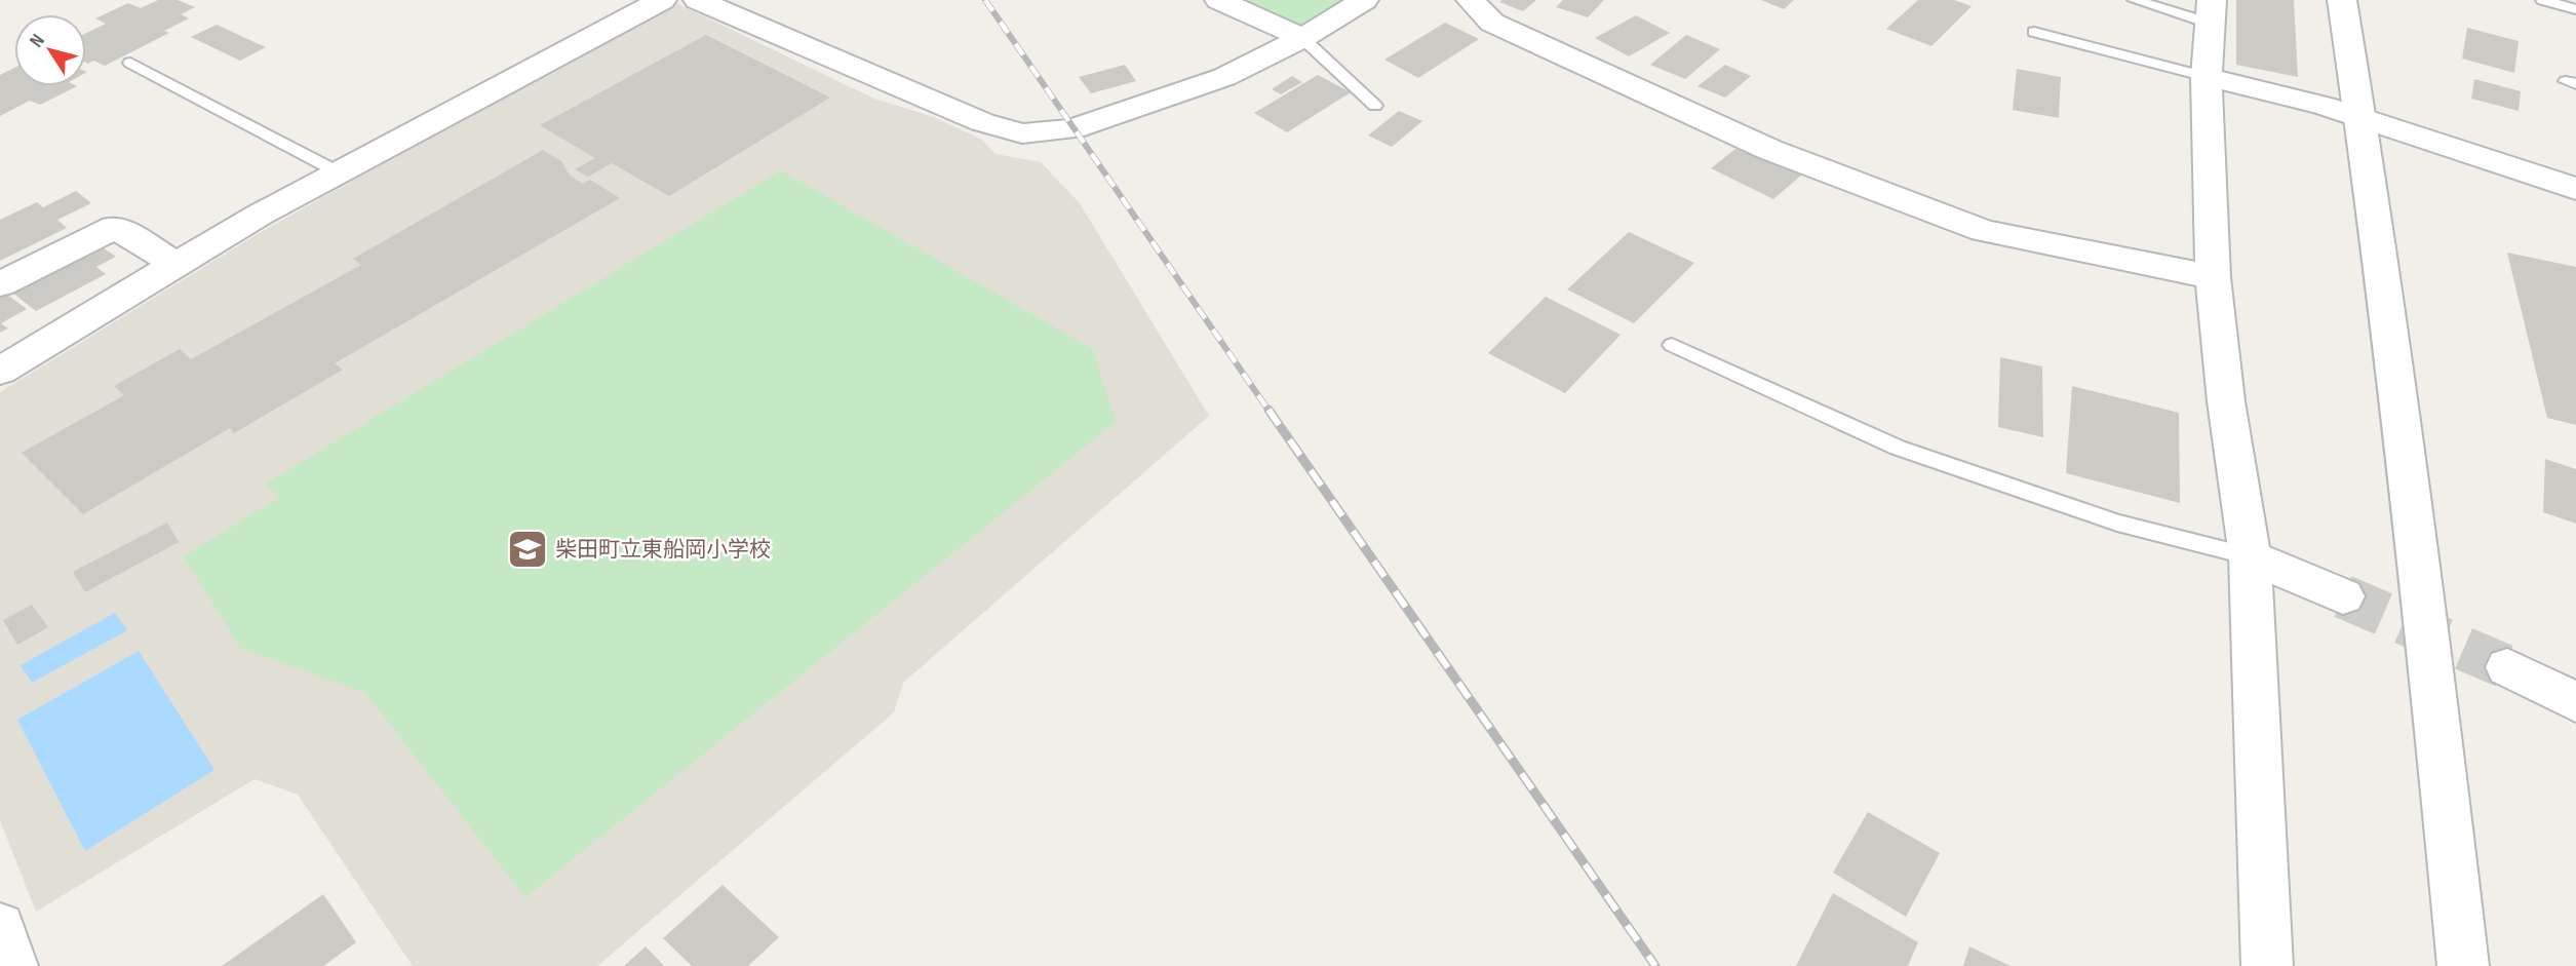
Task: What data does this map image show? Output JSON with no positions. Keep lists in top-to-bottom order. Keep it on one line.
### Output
{"places":{"school or university":["柴田町立東船岡小学校"]},"north":"top left"}
